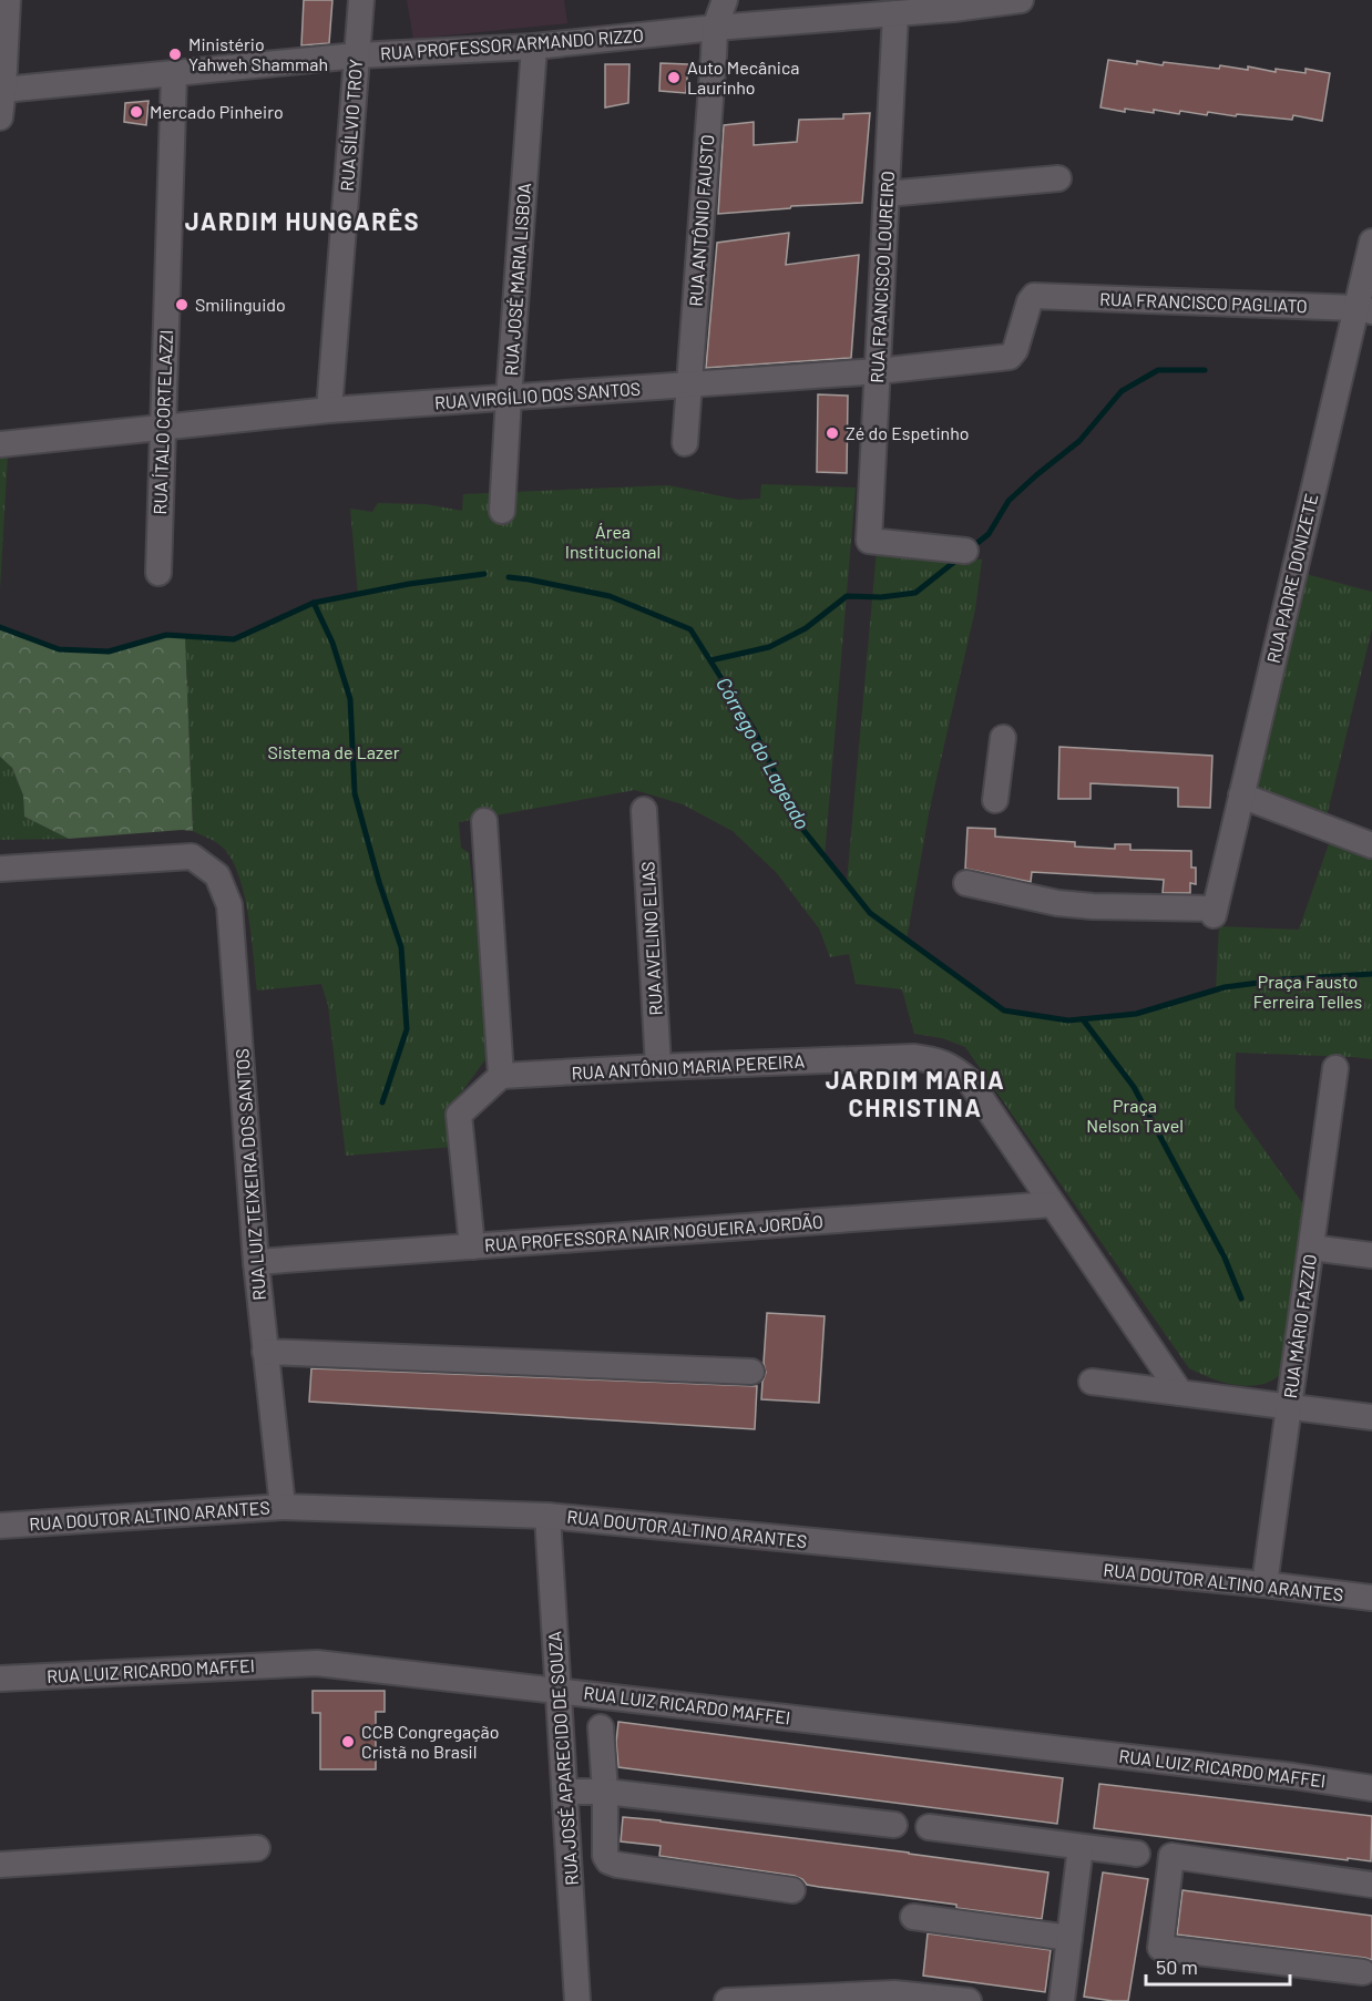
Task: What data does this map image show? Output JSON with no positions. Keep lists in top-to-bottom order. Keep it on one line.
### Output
{"streets":{"street":["RUA PROFESSOR ARMANDO RIZZO","RUA SÍLVIO TROY","RUA ANTÔNIO FAUSTO","RUA FRANCISCO LOUREIRO","RUA JOSÉ MARIA LISBOA","RUA FRANCISCO PAGLIATO","RUA VIRGÍLIO DOS SANTOS","RUA ÍTALO CORTELAZZI","RUA PADRE DONIZETE","RUA AVELINO ELIAS","RUA ANTÔNIO MARIA PEREIRA","RUA LUIZ TEIXEIRA DOS SANTOS","RUA PROFESSORA NAIR NOGUEIRA JORDÃO","RUA MÁRIO FAZZIO","RUA DOUTOR ALTINO ARANTES","RUA LUIZ RICARDO MAFFEI","RUA JOSÉ APARECIDO DE SOUZA"]},"crossings":[["RUA PROFESSOR ARMANDO RIZZO","RUA SÍLVIO TROY"],["RUA PROFESSOR ARMANDO RIZZO","RUA ANTÔNIO FAUSTO"],["RUA PROFESSOR ARMANDO RIZZO","RUA FRANCISCO LOUREIRO"],["RUA PROFESSOR ARMANDO RIZZO","RUA JOSÉ MARIA LISBOA"],["RUA PROFESSOR ARMANDO RIZZO","RUA ÍTALO CORTELAZZI"],["RUA SÍLVIO TROY","RUA VIRGÍLIO DOS SANTOS"],["RUA ANTÔNIO FAUSTO","RUA VIRGÍLIO DOS SANTOS"],["RUA FRANCISCO LOUREIRO","RUA VIRGÍLIO DOS SANTOS"],["RUA JOSÉ MARIA LISBOA","RUA VIRGÍLIO DOS SANTOS"],["RUA FRANCISCO PAGLIATO","RUA VIRGÍLIO DOS SANTOS"],["RUA FRANCISCO PAGLIATO","RUA PADRE DONIZETE"],["RUA VIRGÍLIO DOS SANTOS","RUA ÍTALO CORTELAZZI"],["RUA AVELINO ELIAS","RUA ANTÔNIO MARIA PEREIRA"],["RUA ANTÔNIO MARIA PEREIRA","RUA PROFESSORA NAIR NOGUEIRA JORDÃO"],["RUA LUIZ TEIXEIRA DOS SANTOS","RUA PROFESSORA NAIR NOGUEIRA JORDÃO"],["RUA LUIZ TEIXEIRA DOS SANTOS","RUA DOUTOR ALTINO ARANTES"],["RUA MÁRIO FAZZIO","RUA DOUTOR ALTINO ARANTES"],["RUA DOUTOR ALTINO ARANTES","RUA JOSÉ APARECIDO DE SOUZA"],["RUA LUIZ RICARDO MAFFEI","RUA JOSÉ APARECIDO DE SOUZA"]],"districts":["JARDIM HUNGARÊS","JARDIM MARIA CHRISTINA"],"water":["Córrego do Lageado"],"parks":["Área Institucional","Sistema de Lazer","Praça Fausto Ferreira Telles","Praça Nelson Tavel"],"places":["Ministério Yahweh Shammah","Auto Mecânica Laurinho","Mercado Pinheiro","Smilinguido","Zé do Espetinho","CCB Congregação Cristã no Brasil"],"scale_bar":"50 m"}
